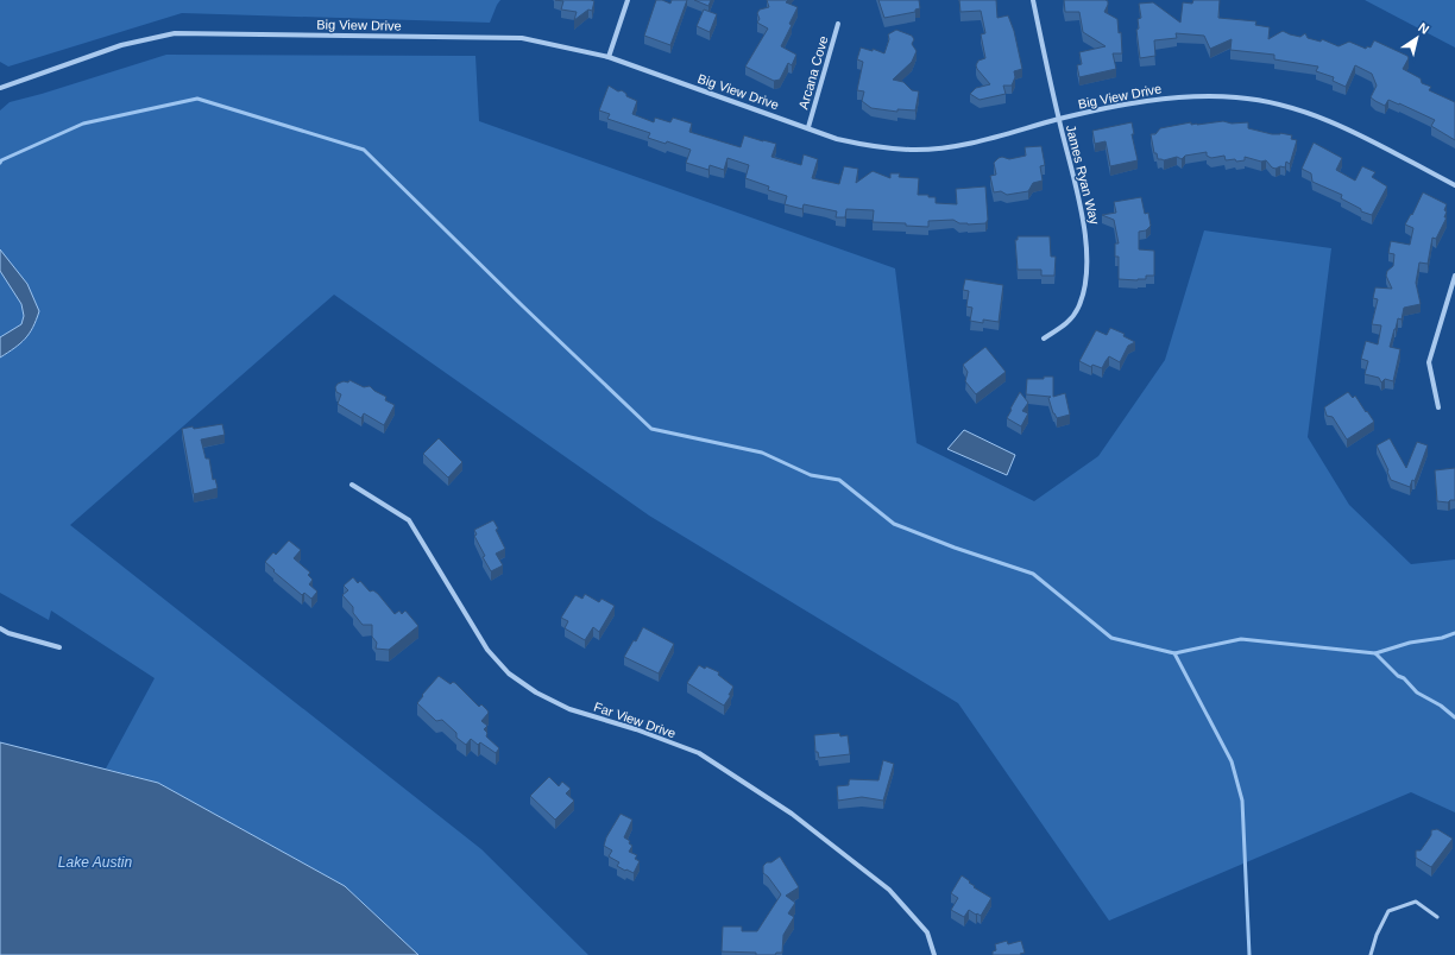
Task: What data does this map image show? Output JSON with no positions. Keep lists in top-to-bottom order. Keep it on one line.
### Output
{"streets":{"street":["Big View Drive","Arcana Cove","James Ryan Way","Far View Drive"]},"crossings":[["Big View Drive","Arcana Cove"],["Big View Drive","James Ryan Way"]],"water":["Lake Austin"],"north":"top right"}
